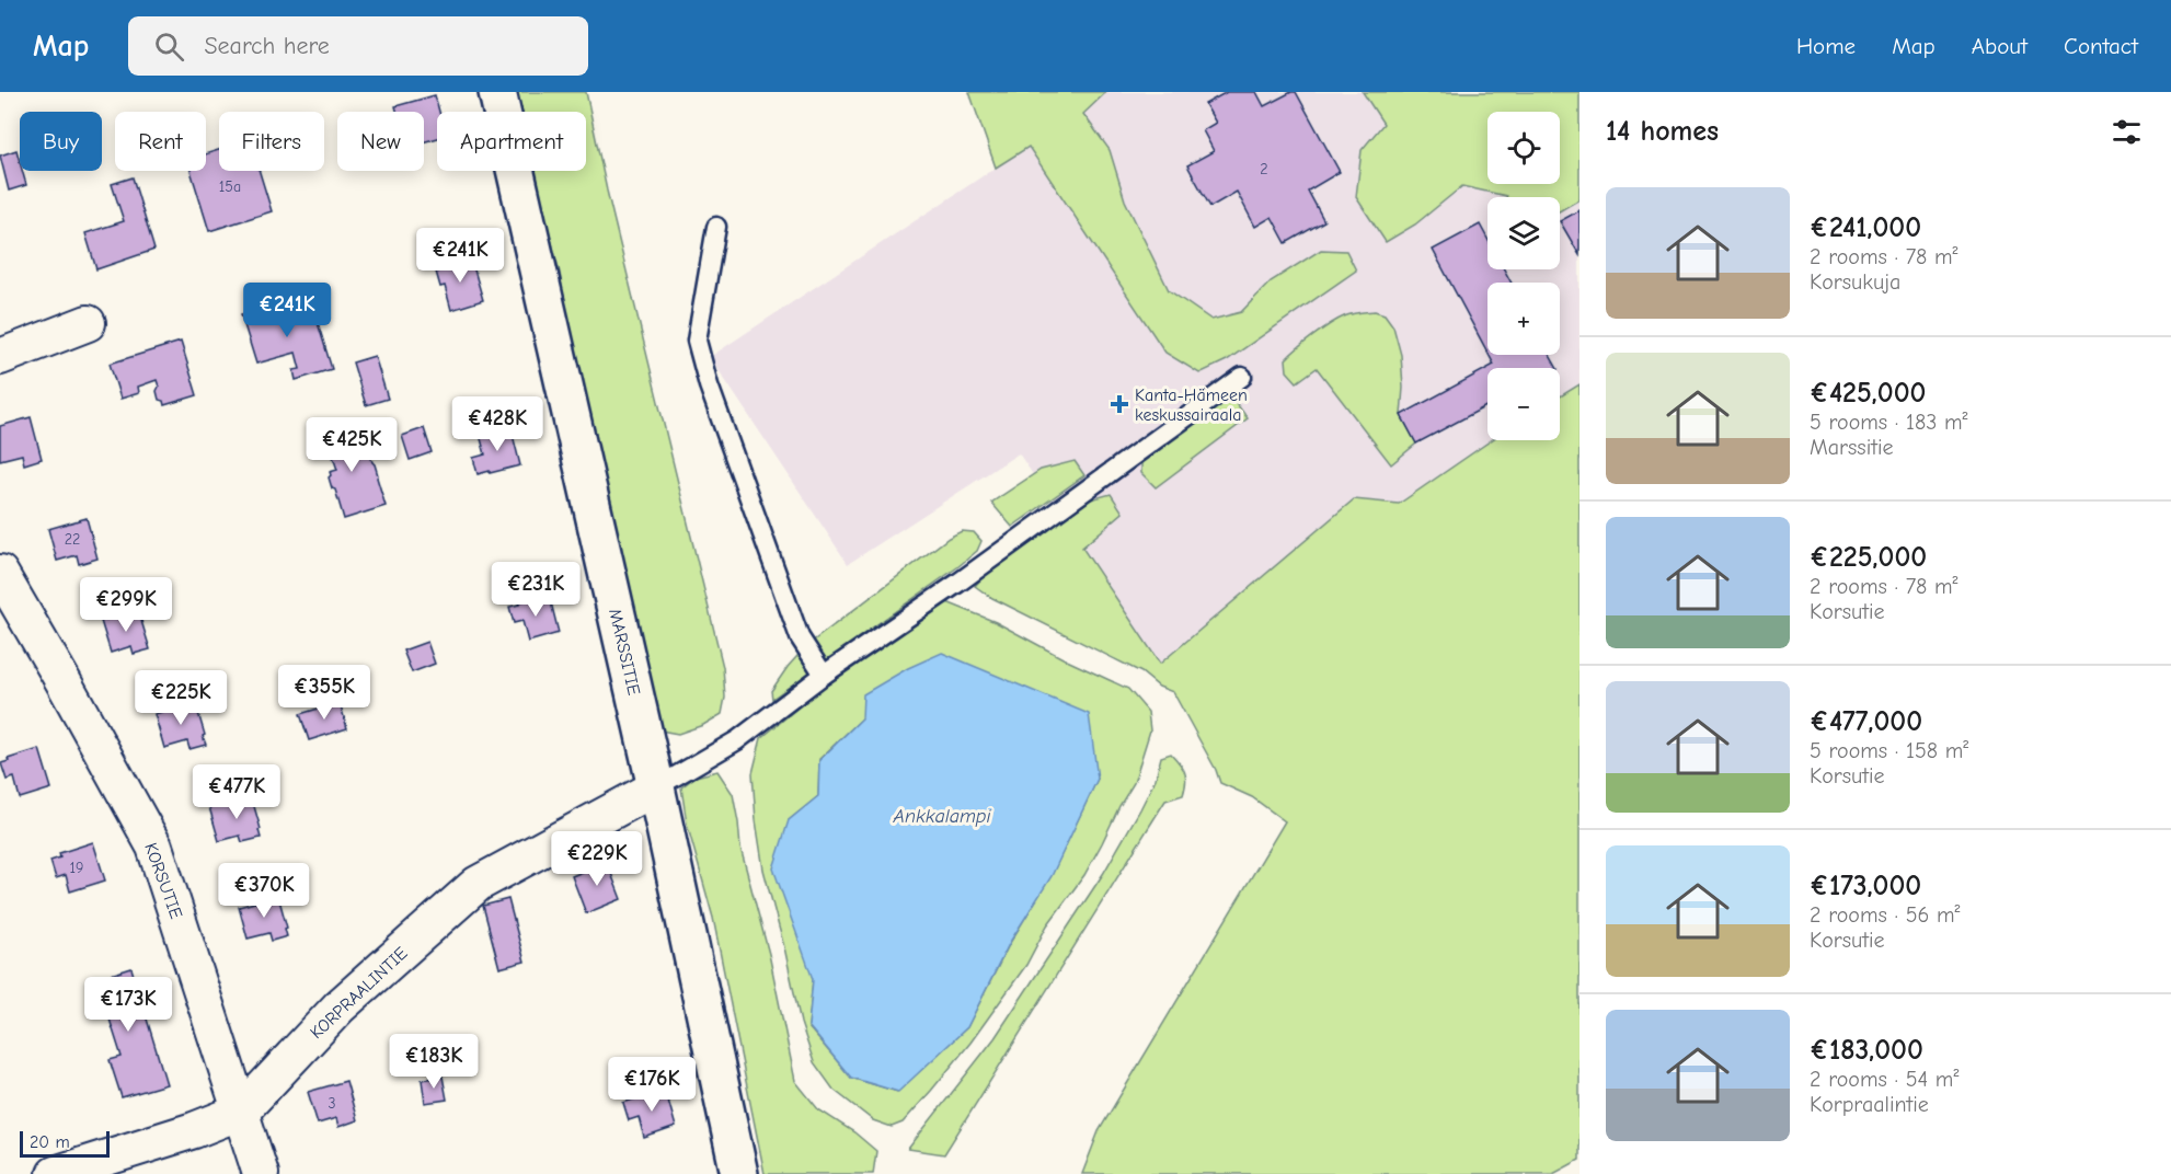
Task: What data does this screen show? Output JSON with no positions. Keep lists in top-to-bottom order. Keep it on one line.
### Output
{"streets":{"main road":["MARSSITIE"],"street":["KORSUTIE","KORPRAALINTIE"]},"crossings":[["MARSSITIE","KORPRAALINTIE"],["KORSUTIE","KORPRAALINTIE"]],"water":["Ankkalampi"],"places":{"health":["Kanta-Hämeen keskussairaala"]},"house_numbers":["2","15a","22","19","3"],"scale_bar":"20 m","page":{"header":"Map","search":"Search here","nav":["Home","Map","About","Contact"],"heading":"14 homes","map_buttons":["+","−"],"chip":["Buy","Rent","Filters","New","Apartment"],"list":[{"name":"€241,000","note":"2 rooms · 78 m² · Korsukuja"},{"name":"€425,000","note":"5 rooms · 183 m² · Marssitie"},{"name":"€225,000","note":"2 rooms · 78 m² · Korsutie"},{"name":"€477,000","note":"5 rooms · 158 m² · Korsutie"},{"name":"€173,000","note":"2 rooms · 56 m² · Korsutie"},{"name":"€183,000","note":"2 rooms · 54 m² · Korpraalintie"}],"price":["€241K","€241K","€428K","€425K","€231K","€299K","€355K","€225K","€477K","€229K","€370K","€173K","€183K","€176K"],"scale":"20 m"}}
